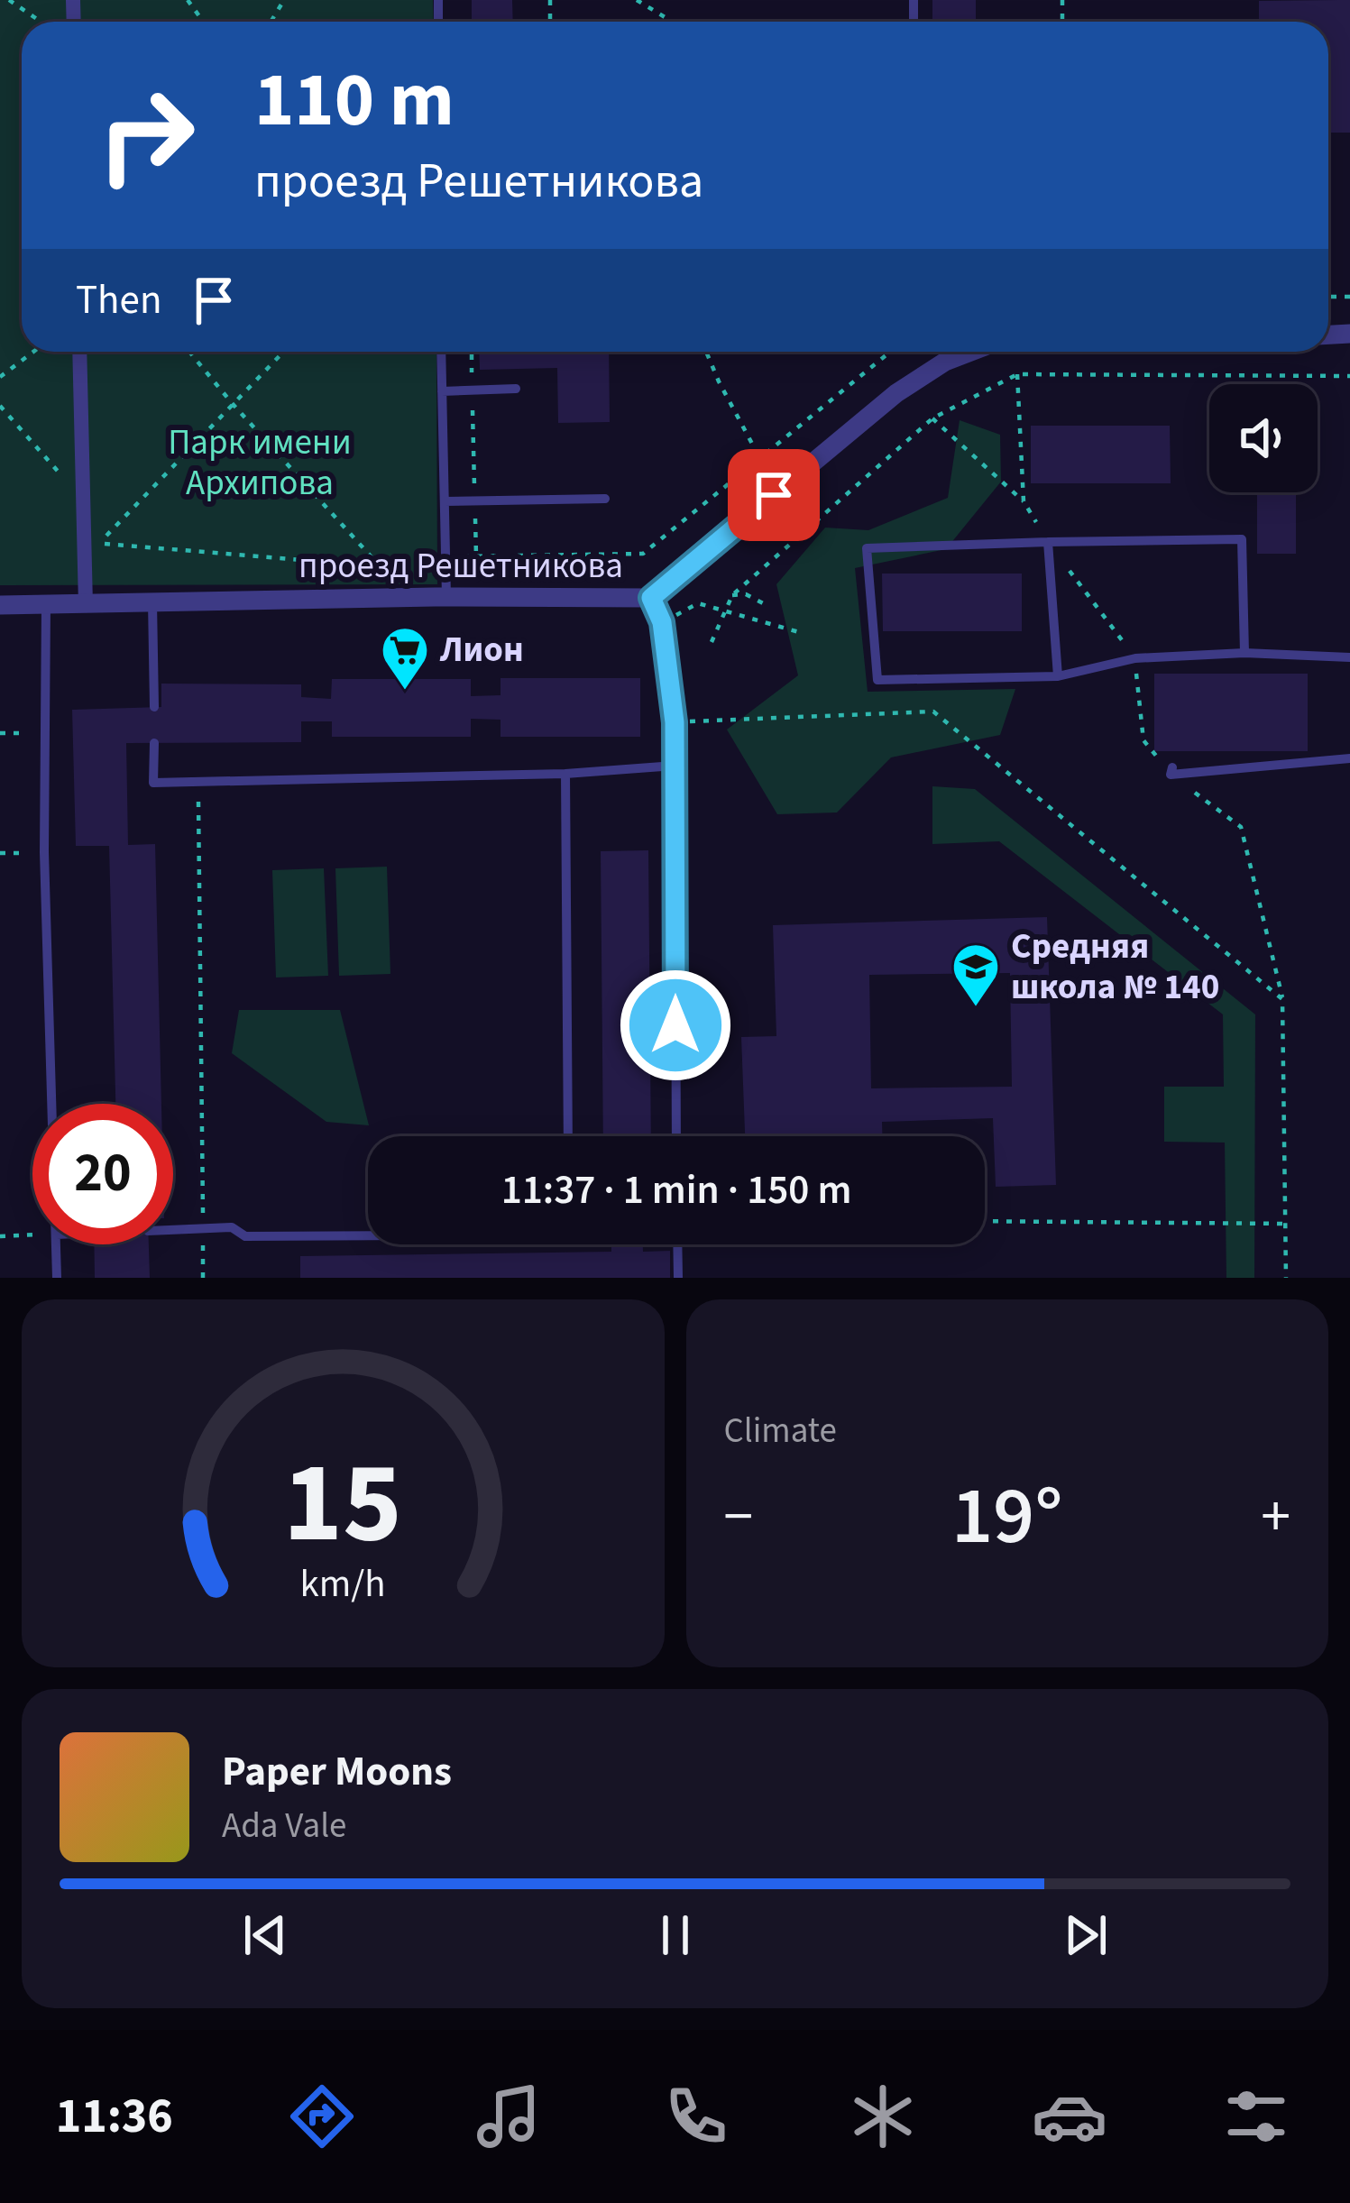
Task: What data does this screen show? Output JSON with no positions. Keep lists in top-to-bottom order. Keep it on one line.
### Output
{"streets":{"street":["проезд Решетникова"]},"parks":["Парк имени Архипова"],"places":{"supermarket":["Лион"],"school or university":["Средняя школа № 140"]},"page":{"turn":["110 m","проезд Решетникова"],"then":"Then","limit":"20","trip":"11:37 · 1 min · 150 m","tile":"Climate","heat":["−","19°","+"],"song":["Paper Moons","Ada Vale"],"tabs":"11:36","gauge":["15","km/h"]}}
